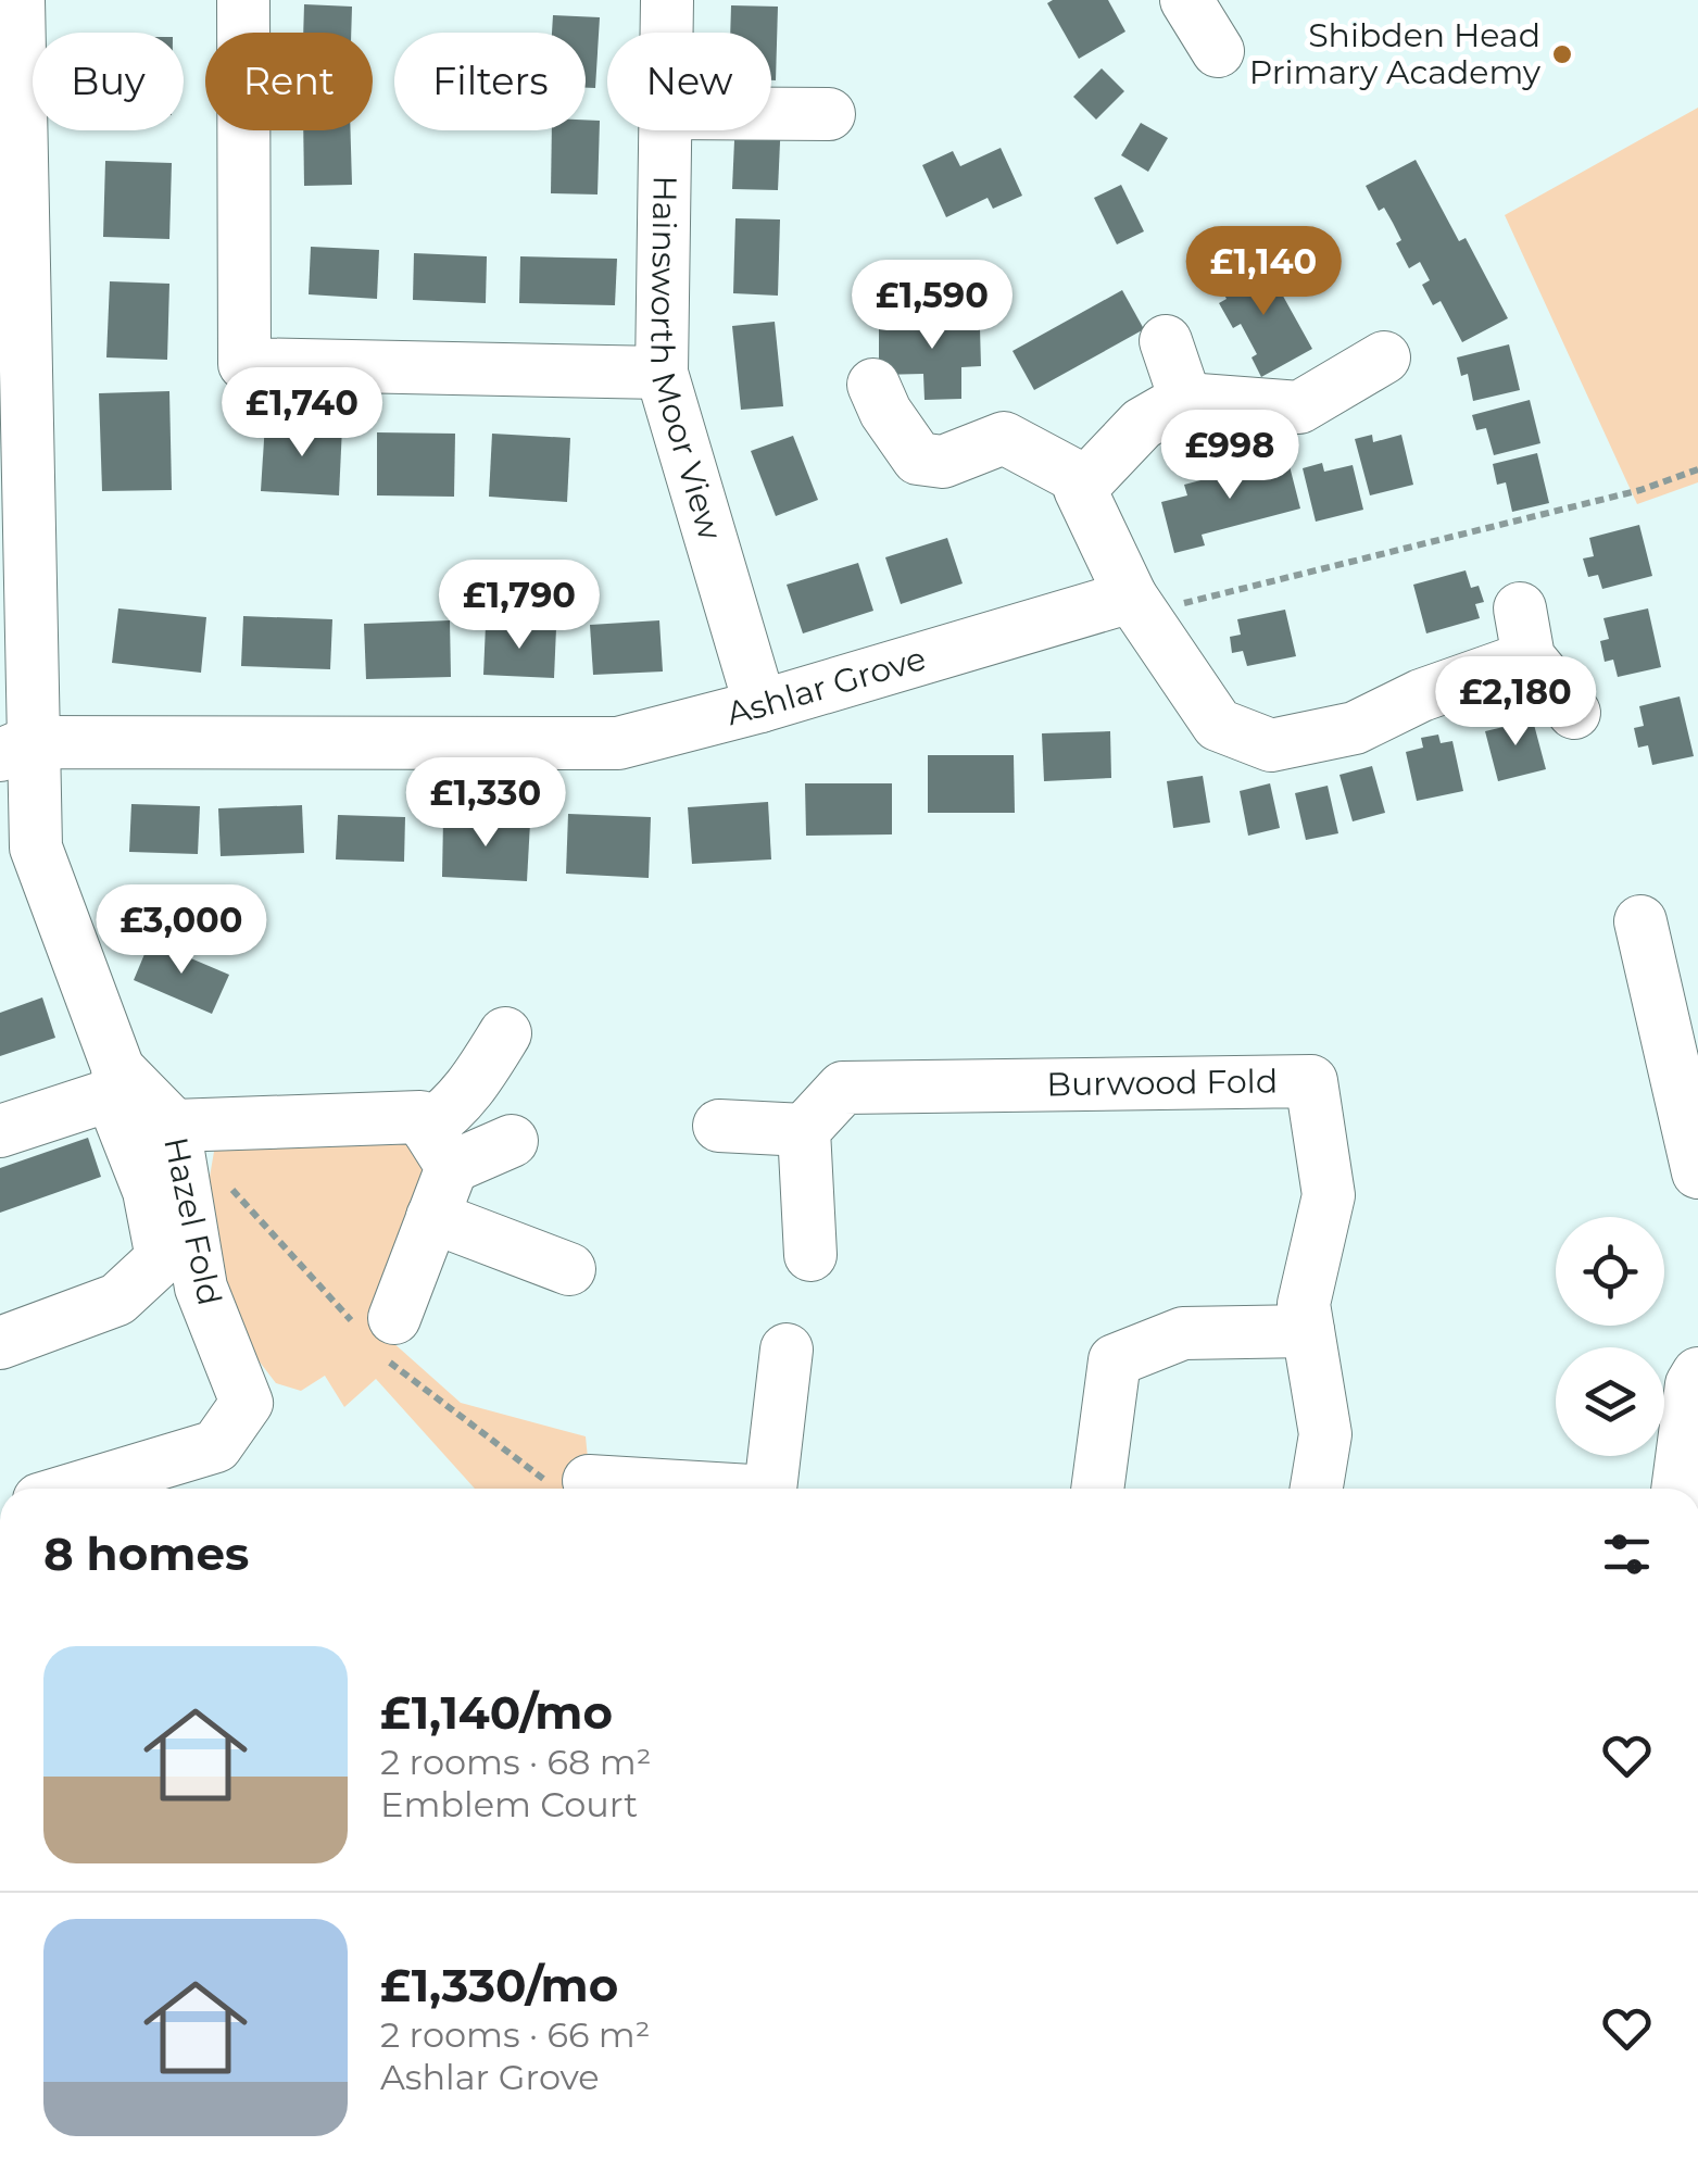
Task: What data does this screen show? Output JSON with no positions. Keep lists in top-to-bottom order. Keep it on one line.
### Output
{"streets":{"street":["Hainsworth Moor View","Ashlar Grove","Burwood Fold","Hazel Fold"]},"crossings":[["Hainsworth Moor View","Ashlar Grove"]],"places":["Shibden Head Primary Academy"],"page":{"chip":["Buy","Rent","Filters","New"],"price":["£1,140","£1,590","£1,740","£998","£1,790","£2,180","£1,330","£3,000"],"heading":"8 homes","list":[{"name":"£1,140/mo","note":"2 rooms · 68 m² · Emblem Court"},{"name":"£1,330/mo","note":"2 rooms · 66 m² · Ashlar Grove"}]}}
